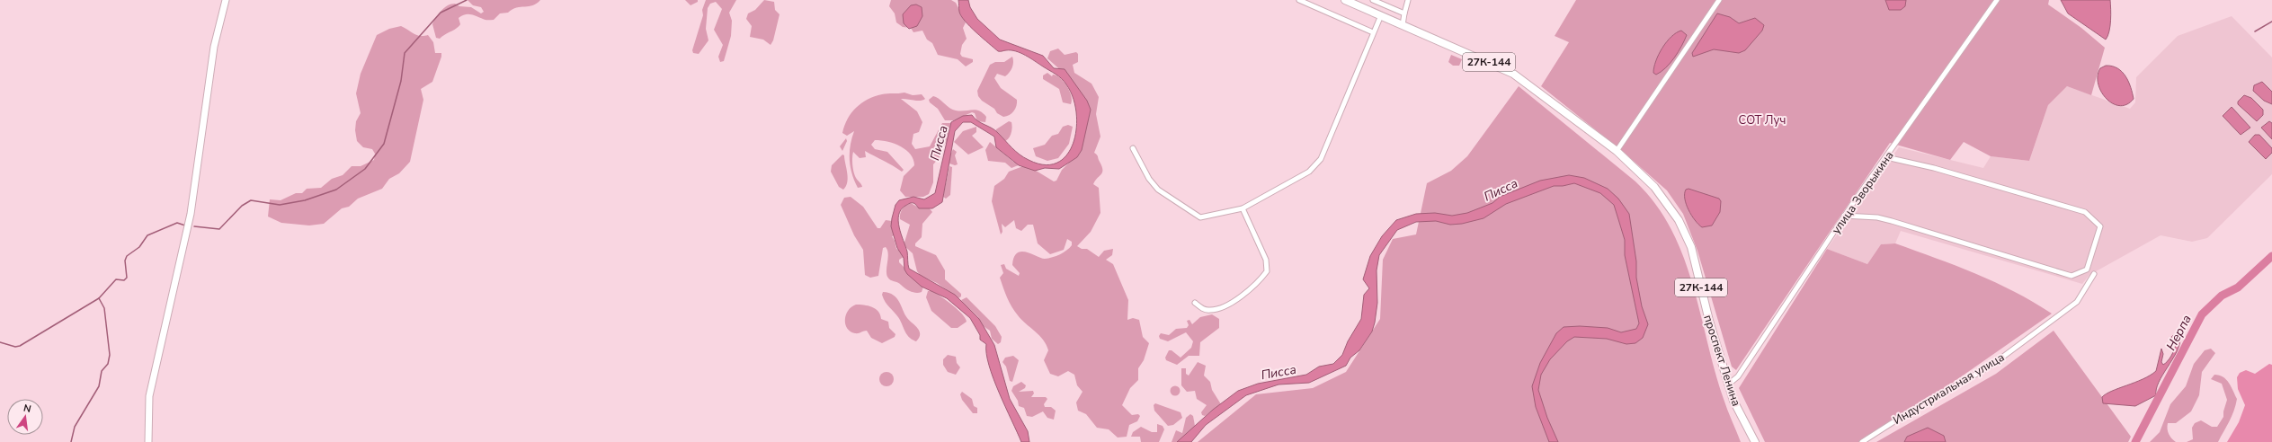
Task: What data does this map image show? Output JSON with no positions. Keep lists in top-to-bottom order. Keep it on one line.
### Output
{"streets":{"main road":["27К-144","проспект Ленина"],"street":["улица Зворыкина","Индустриальная улица"]},"crossings":[["27К-144","проспект Ленина"],["улица Зворыкина","проспект Ленина"]],"water":["Писса","Нерпа"],"parks":["СОТ Луч"],"north":"top"}
